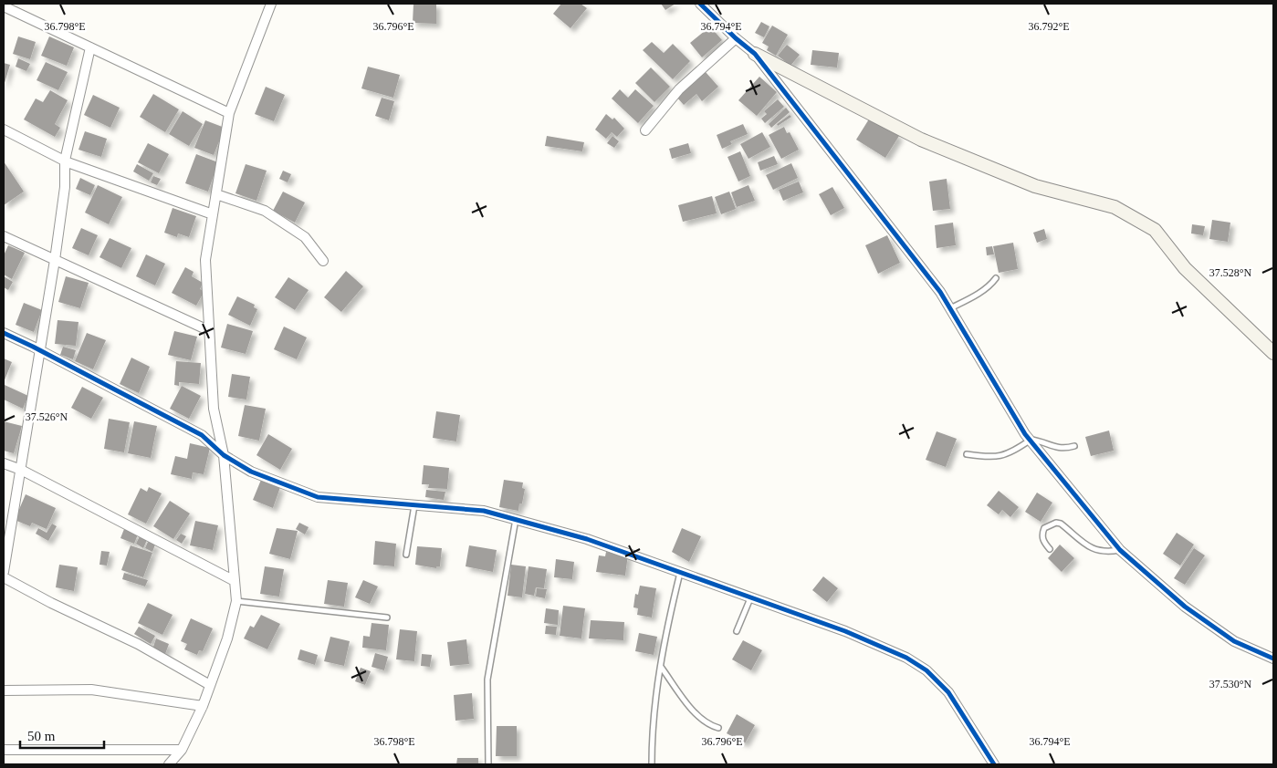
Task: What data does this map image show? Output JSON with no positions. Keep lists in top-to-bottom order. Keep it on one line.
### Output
{"scale_bar":"50 m","coordinates":["36.798°E","36.796°E","36.794°E","36.792°E","37.528°N","37.526°N","37.530°N"]}
